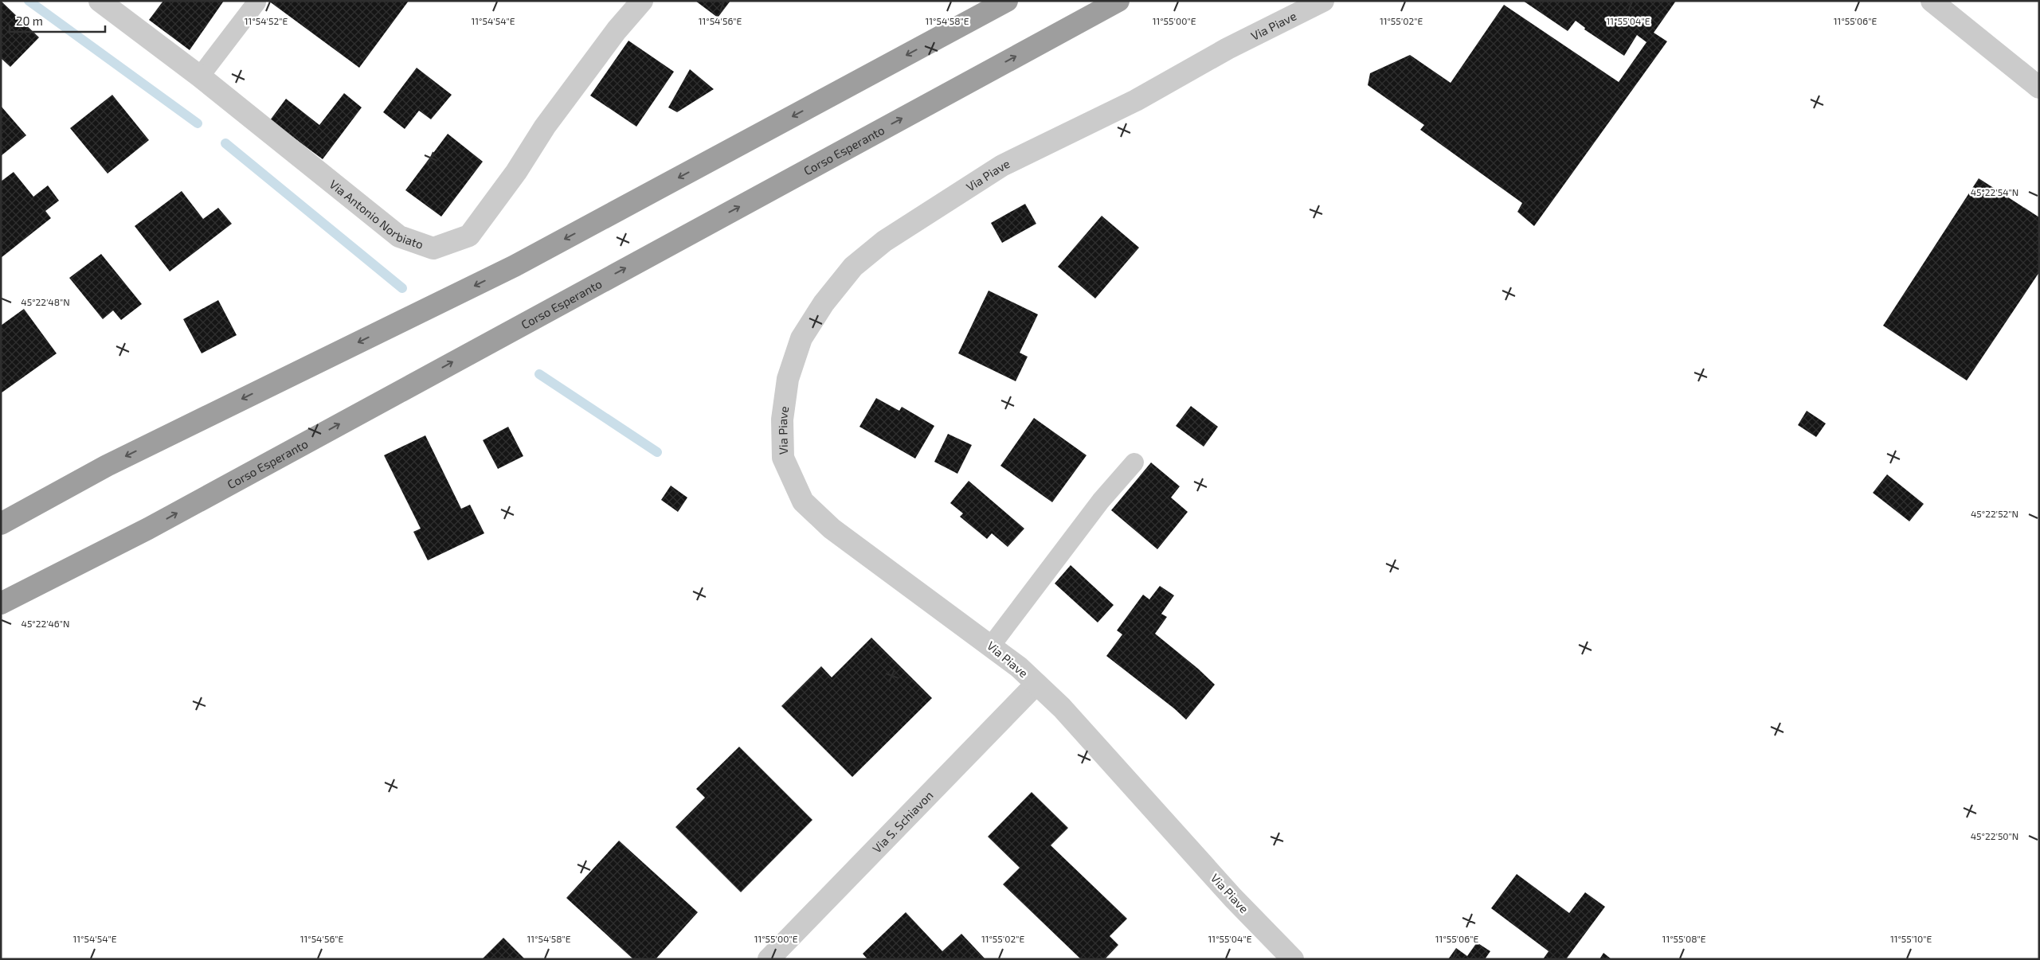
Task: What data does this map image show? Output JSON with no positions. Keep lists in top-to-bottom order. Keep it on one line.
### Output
{"streets":{"highway":["Corso Esperanto"],"street":["Via Piave","Via Antonio Norbiato","Via S. Schiavon"]},"crossings":[["Via Piave","Via S. Schiavon"]],"scale_bar":"20 m","coordinates":["11°54'52\"E","11°54'54\"E","11°54'56\"E","11°54'58\"E","11°55'00\"E","11°55'02\"E","11°55'04\"E","11°55'06\"E","45°22'54\"N","45°22'48\"N","45°22'52\"N","45°22'46\"N","45°22'50\"N","11°55'08\"E","11°55'10\"E"]}
